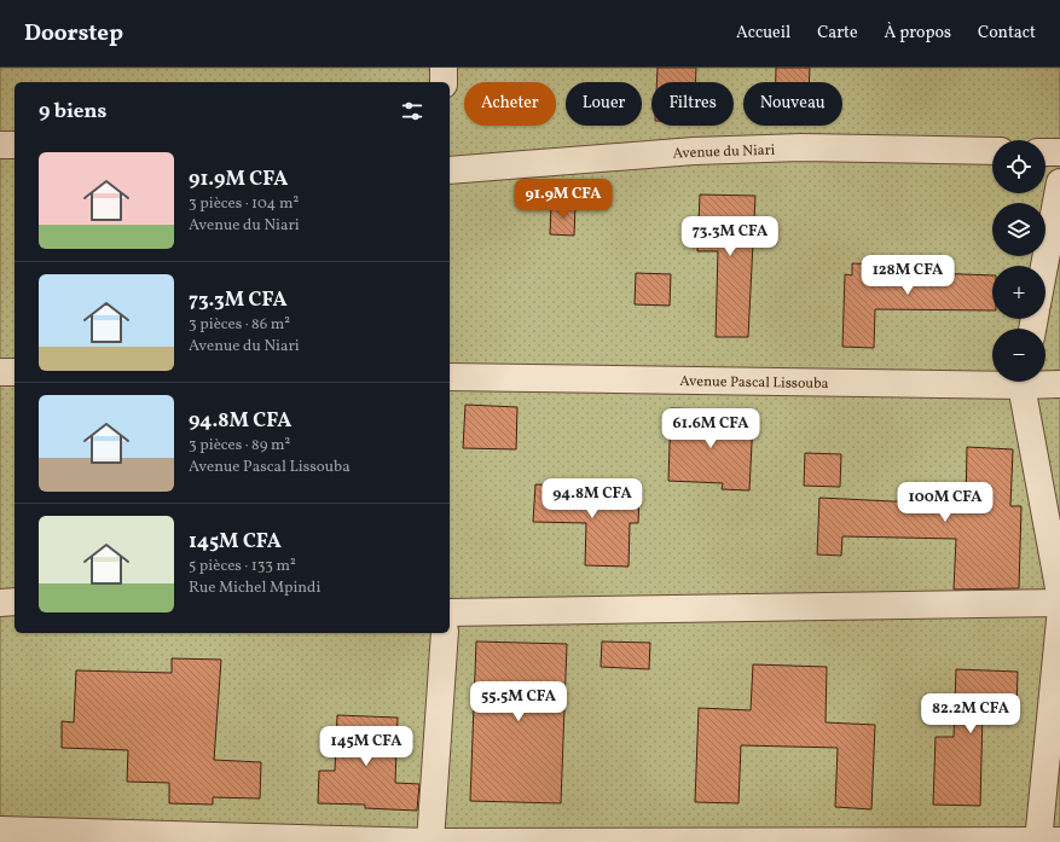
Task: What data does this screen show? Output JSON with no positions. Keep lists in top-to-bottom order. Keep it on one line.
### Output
{"streets":{"street":["Avenue du Niari","Avenue Pascal Lissouba"]},"page":{"header":"Doorstep","nav":["Accueil","Carte","À propos","Contact"],"chip":["Acheter","Louer","Filtres","Nouveau"],"heading":"9 biens","map_buttons":["+","−"],"list":[{"name":"91.9M CFA","note":"3 pièces · 104 m² · Avenue du Niari"},{"name":"73.3M CFA","note":"3 pièces · 86 m² · Avenue du Niari"},{"name":"94.8M CFA","note":"3 pièces · 89 m² · Avenue Pascal Lissouba"},{"name":"145M CFA","note":"5 pièces · 133 m² · Rue Michel Mpindi"}],"price":["91.9M CFA","73.3M CFA","128M CFA","61.6M CFA","94.8M CFA","100M CFA","55.5M CFA","82.2M CFA","145M CFA"]}}
